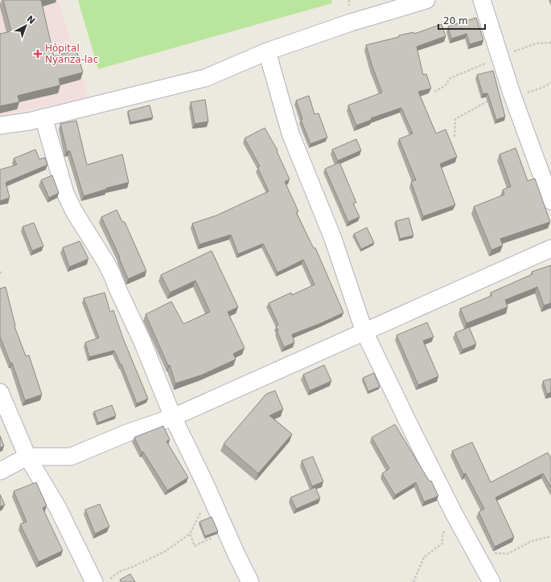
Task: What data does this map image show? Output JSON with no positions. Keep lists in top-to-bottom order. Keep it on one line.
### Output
{"places":{"health":["Hôpital Nyanza-lac"]},"scale_bar":"20 m","north":"top right"}
